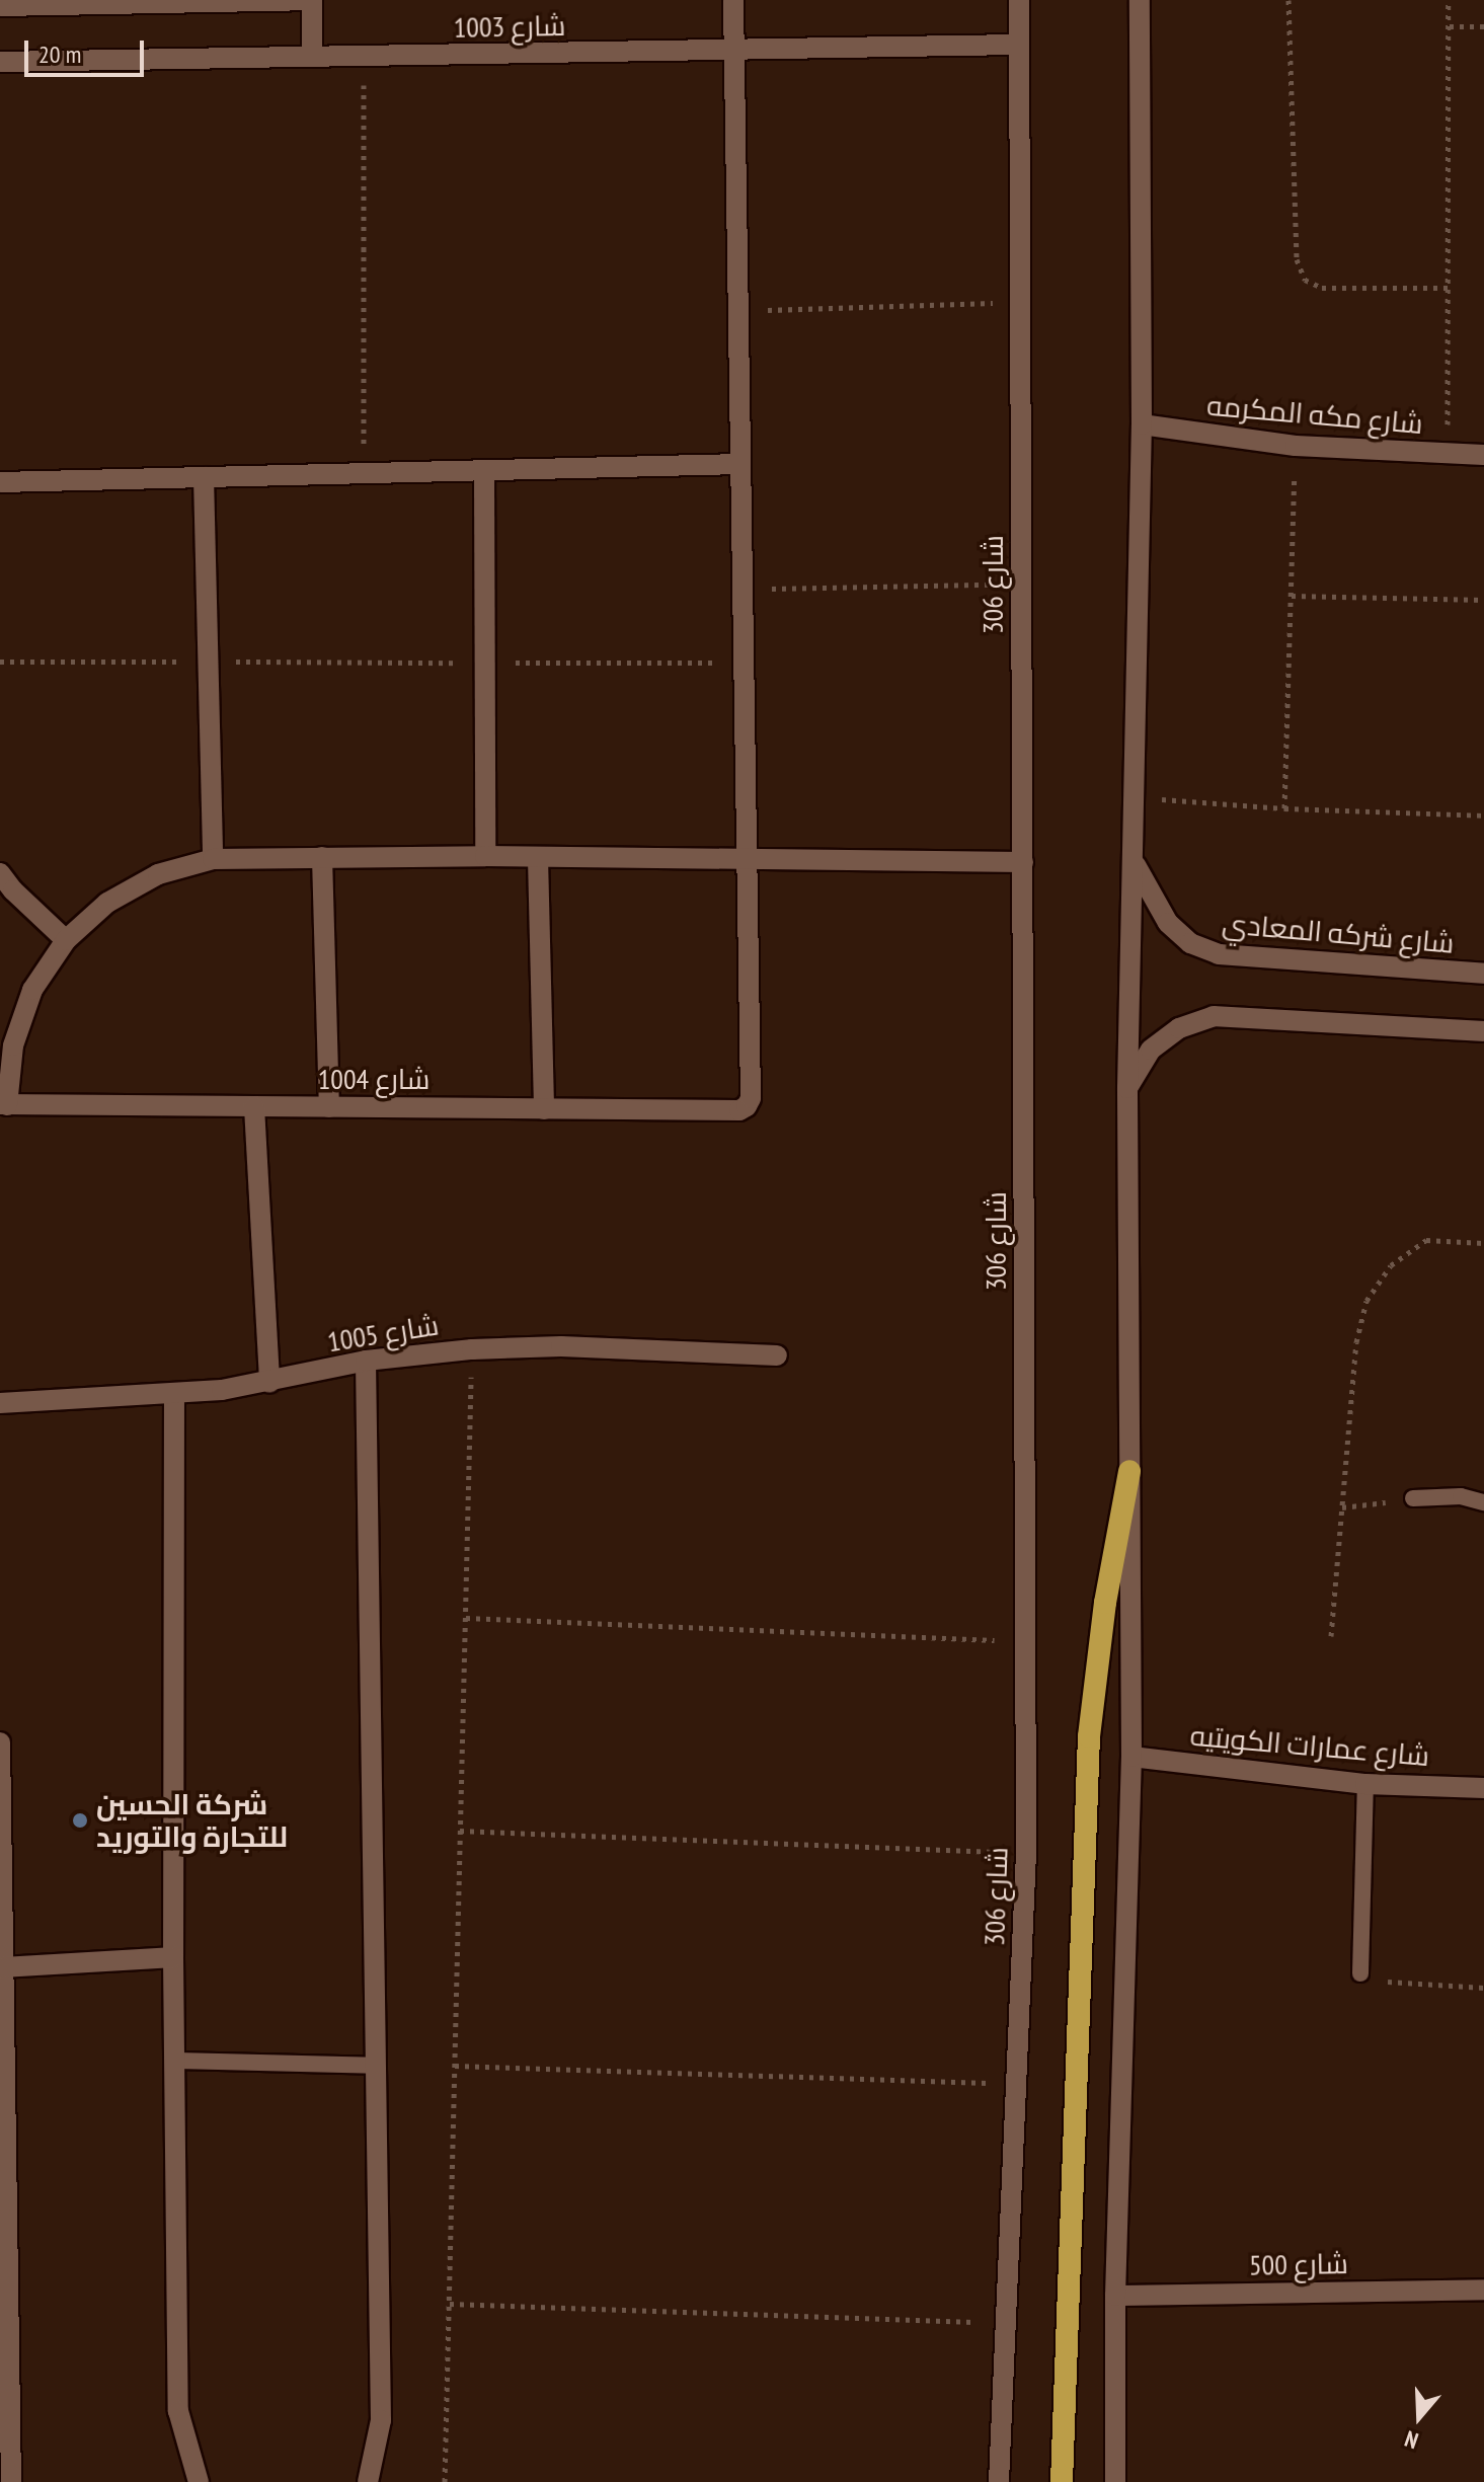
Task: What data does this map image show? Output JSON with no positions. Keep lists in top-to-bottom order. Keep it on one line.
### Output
{"streets":{"street":["شارع 1003","شارع مكه المكرمه","شارع 306","شارع شركه المعادي","شارع 1004","شارع 1005","شارع عمارات الكويتيه","شارع 500"]},"crossings":[["شارع 1003","شارع 306"]],"places":["شركة الحسين للتجارة والتوريد"],"scale_bar":"20 m","north":"bottom"}
